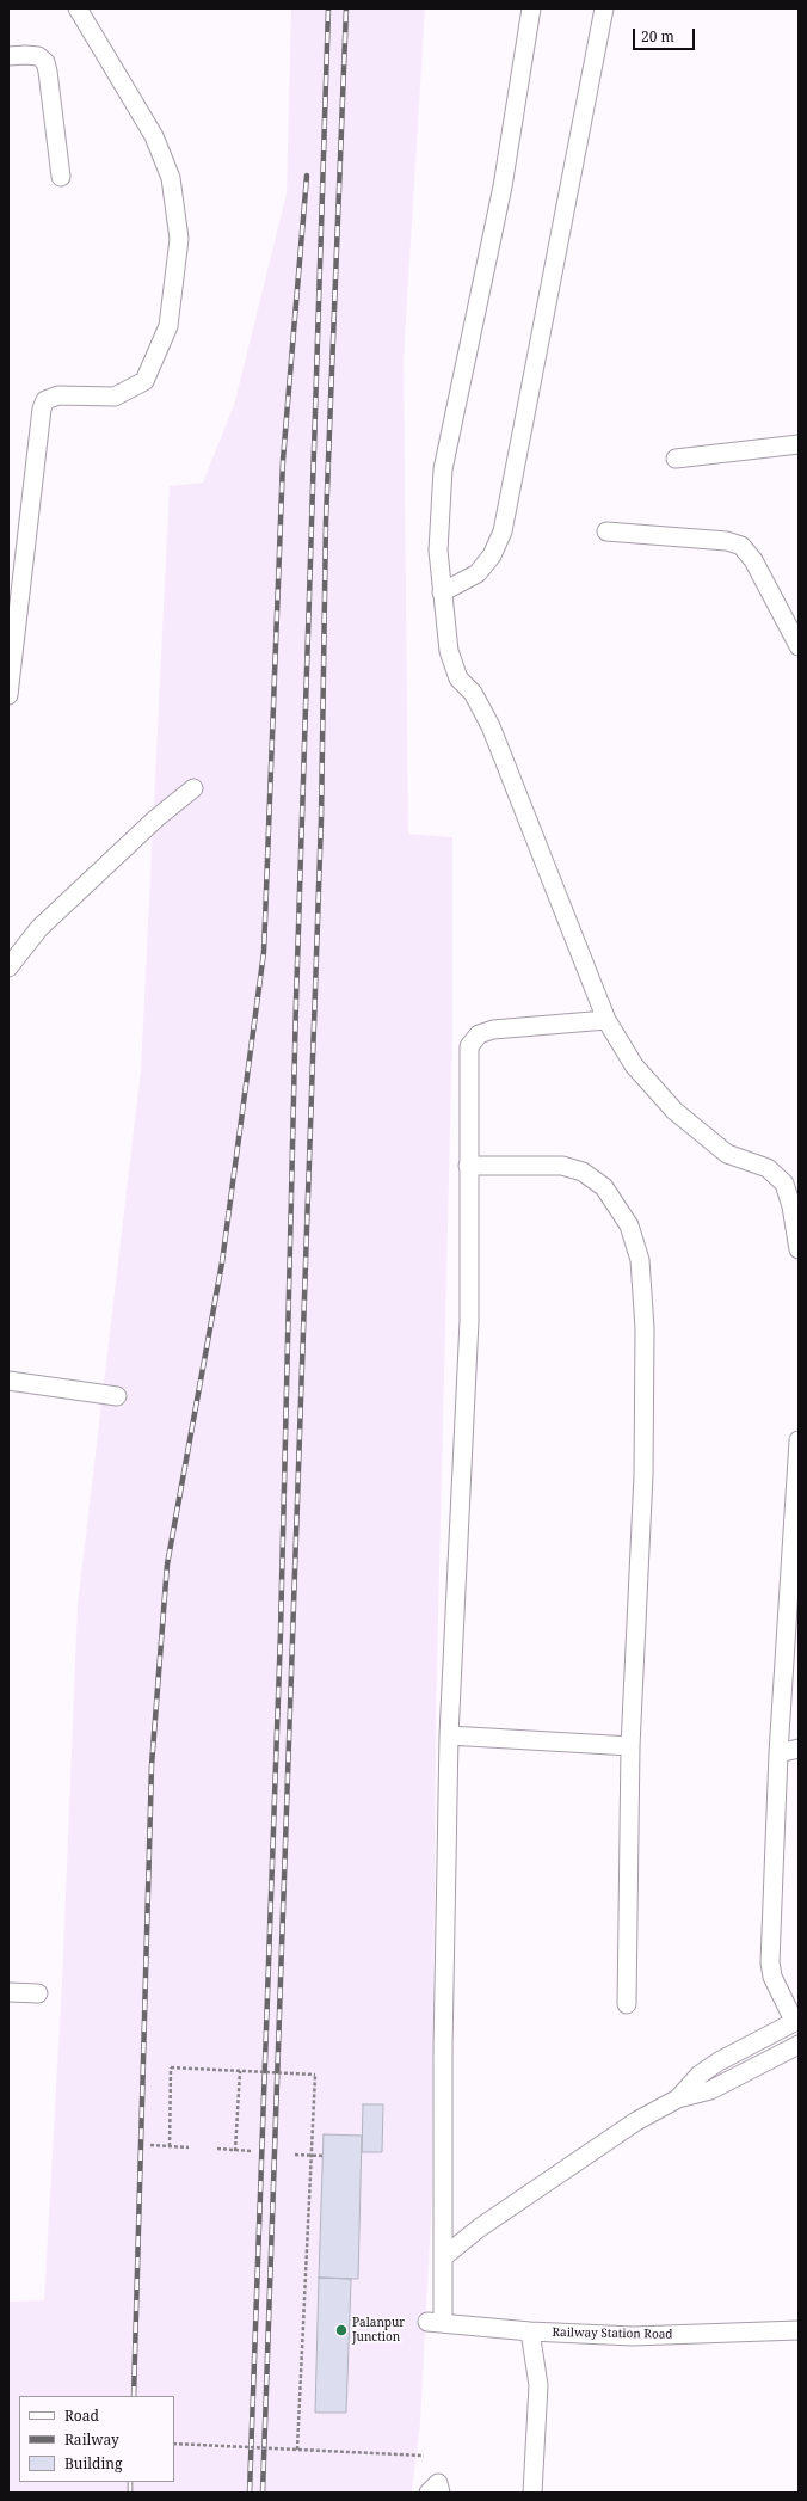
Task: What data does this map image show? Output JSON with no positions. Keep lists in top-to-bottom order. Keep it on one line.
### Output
{"streets":{"street":["Railway Station Road"]},"places":["Palanpur Junction"],"legend":["Road","Railway","Building"],"scale_bar":"20 m"}
